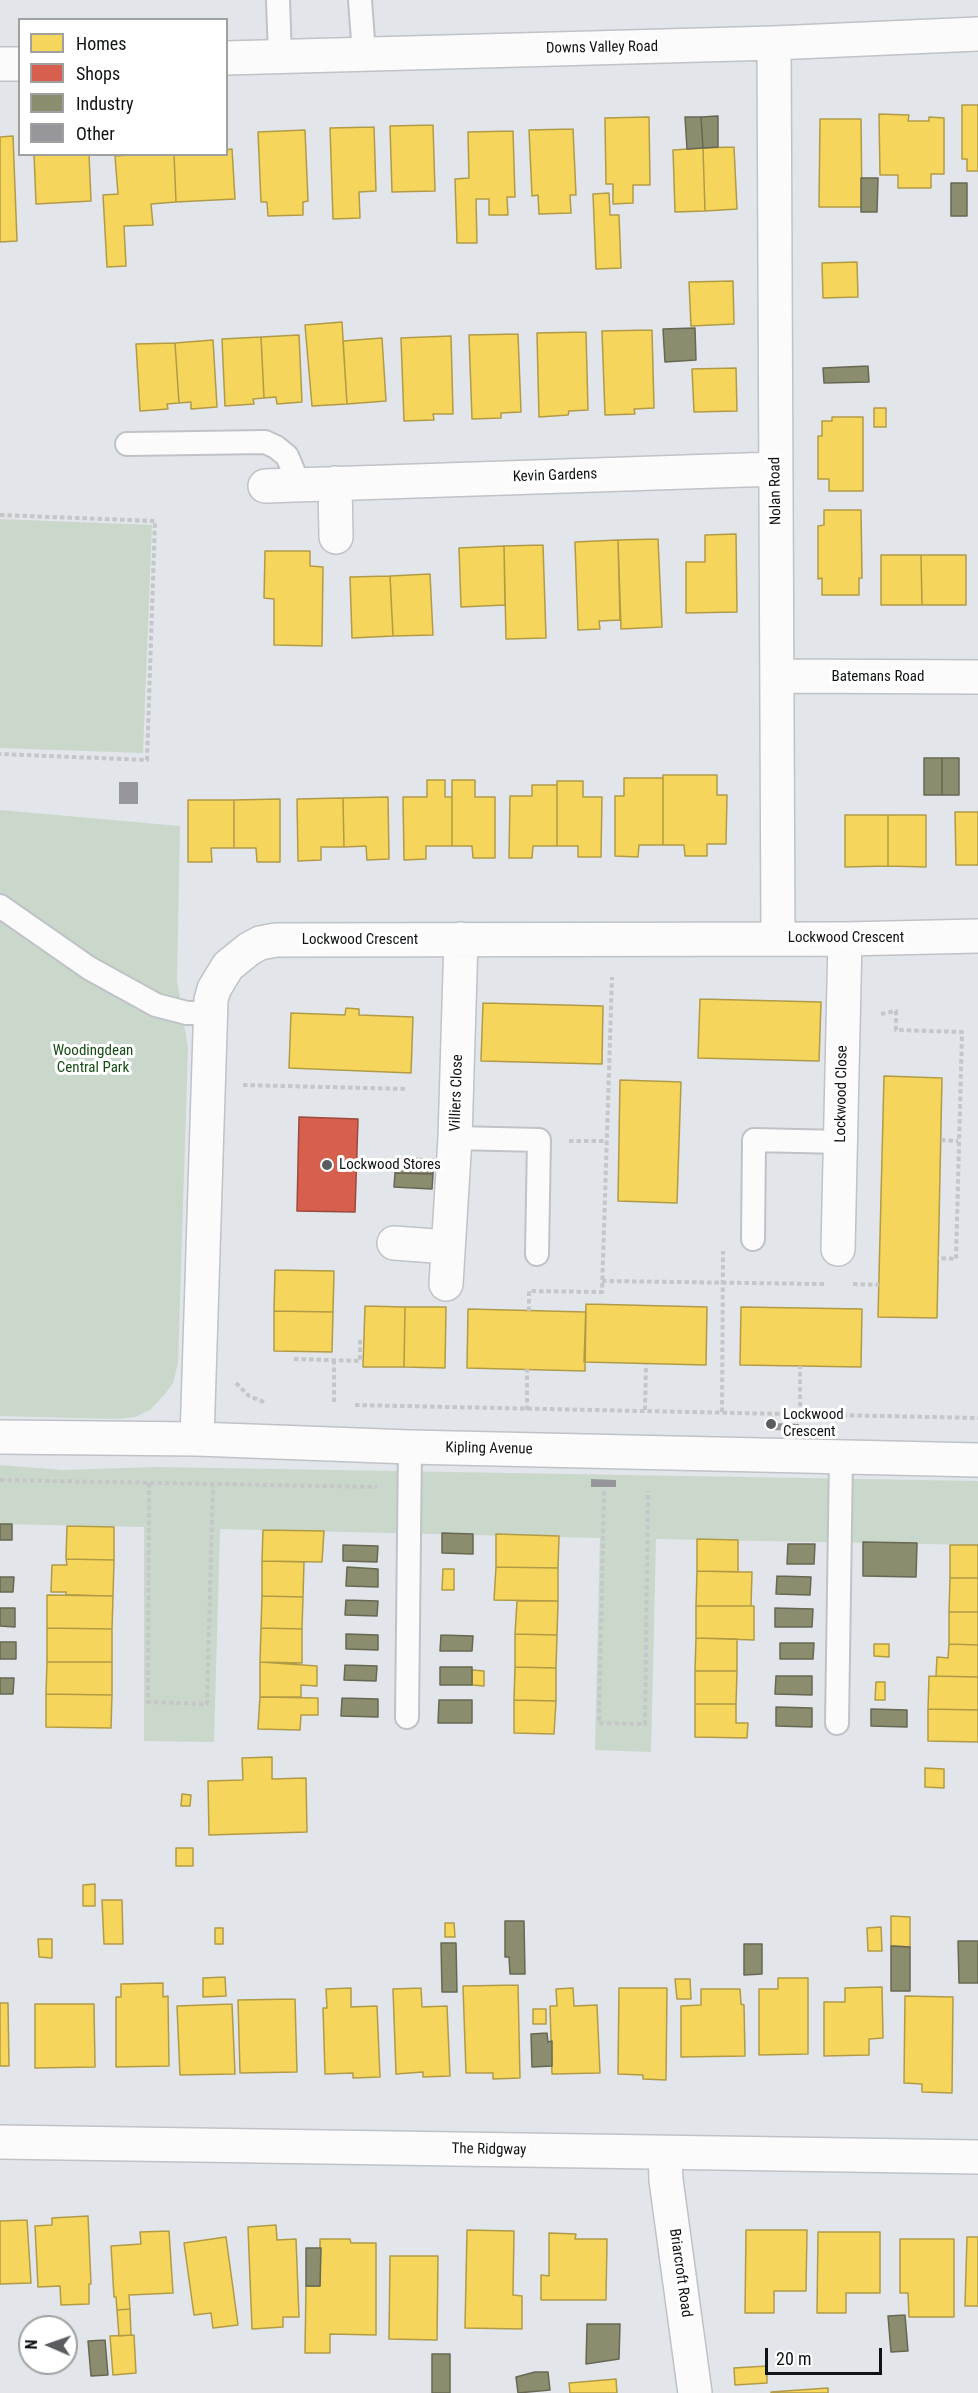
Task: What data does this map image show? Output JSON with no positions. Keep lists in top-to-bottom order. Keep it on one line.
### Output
{"streets":{"street":["Downs Valley Road","Kevin Gardens","Nolan Road","Batemans Road","Lockwood Crescent","Villiers Close","Lockwood Close","Kipling Avenue","The Ridgway","Briarcroft Road"]},"crossings":[["Downs Valley Road","Nolan Road"],["Kevin Gardens","Nolan Road"],["Nolan Road","Batemans Road"],["Nolan Road","Lockwood Crescent"],["Lockwood Crescent","Villiers Close"],["Lockwood Crescent","Lockwood Close"],["Lockwood Crescent","Kipling Avenue"],["The Ridgway","Briarcroft Road"]],"parks":["Woodingdean Central Park"],"places":["Lockwood Stores","Lockwood Crescent"],"legend":["Homes","Shops","Industry","Other"],"scale_bar":"20 m","north":"left"}
